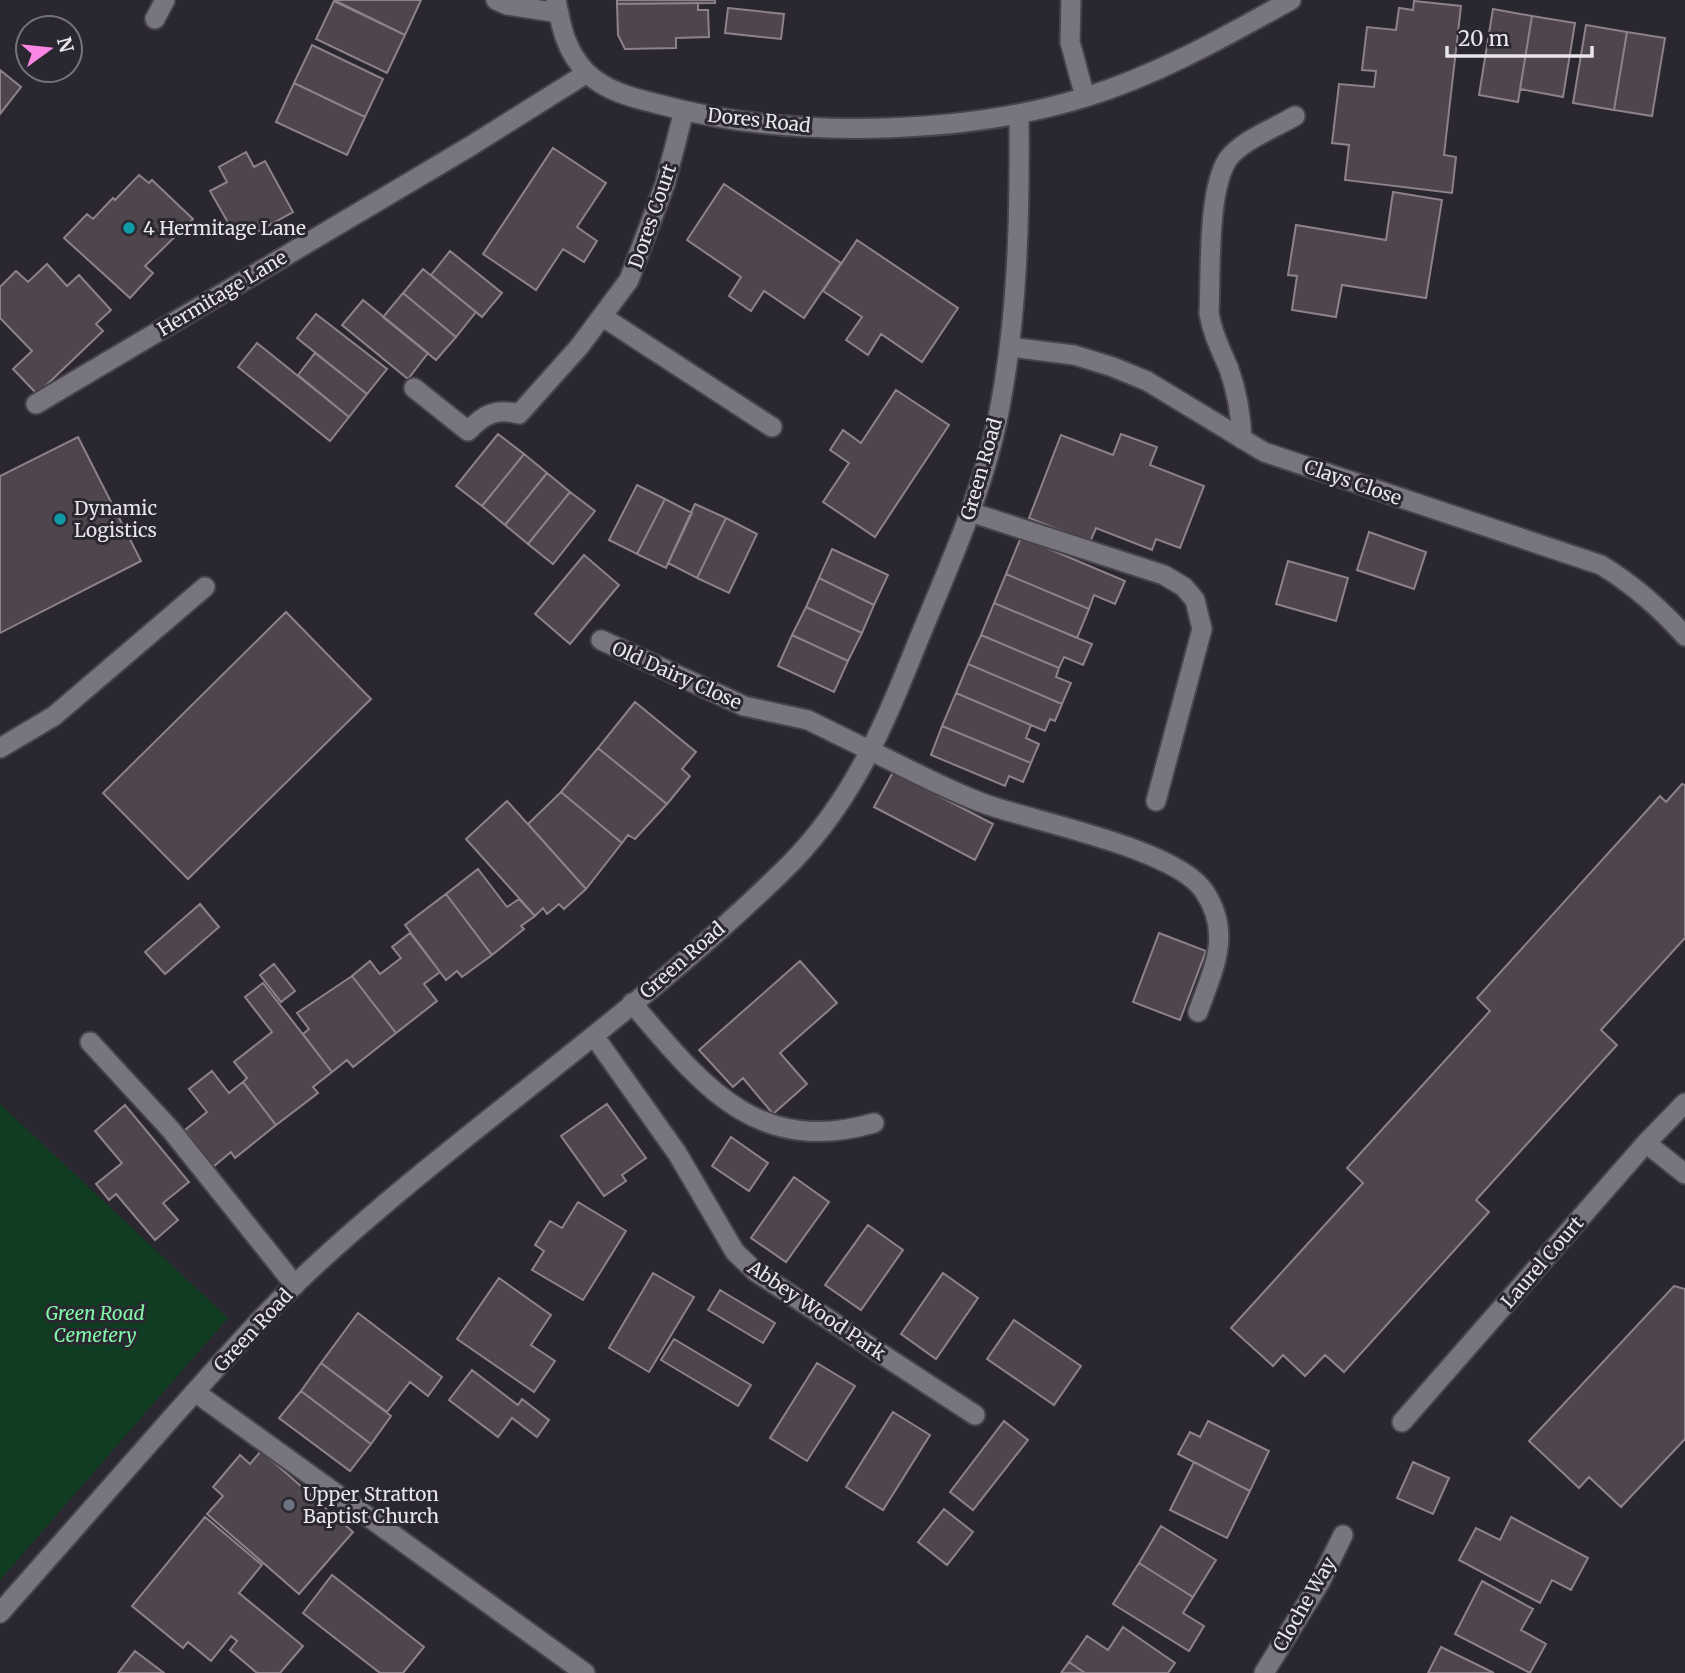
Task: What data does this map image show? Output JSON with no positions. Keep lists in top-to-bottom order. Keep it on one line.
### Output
{"streets":{"street":["Dores Road","Dores Court","Hermitage Lane","Green Road","Clays Close","Old Dairy Close","Laurel Court","Abbey Wood Park","Cloche Way"]},"crossings":[["Dores Road","Dores Court"],["Dores Road","Hermitage Lane"],["Dores Road","Green Road"],["Green Road","Clays Close"],["Green Road","Old Dairy Close"],["Green Road","Abbey Wood Park"]],"parks":["Green Road Cemetery"],"places":["4 Hermitage Lane","Dynamic Logistics","Upper Stratton Baptist Church"],"scale_bar":"20 m","north":"right"}
